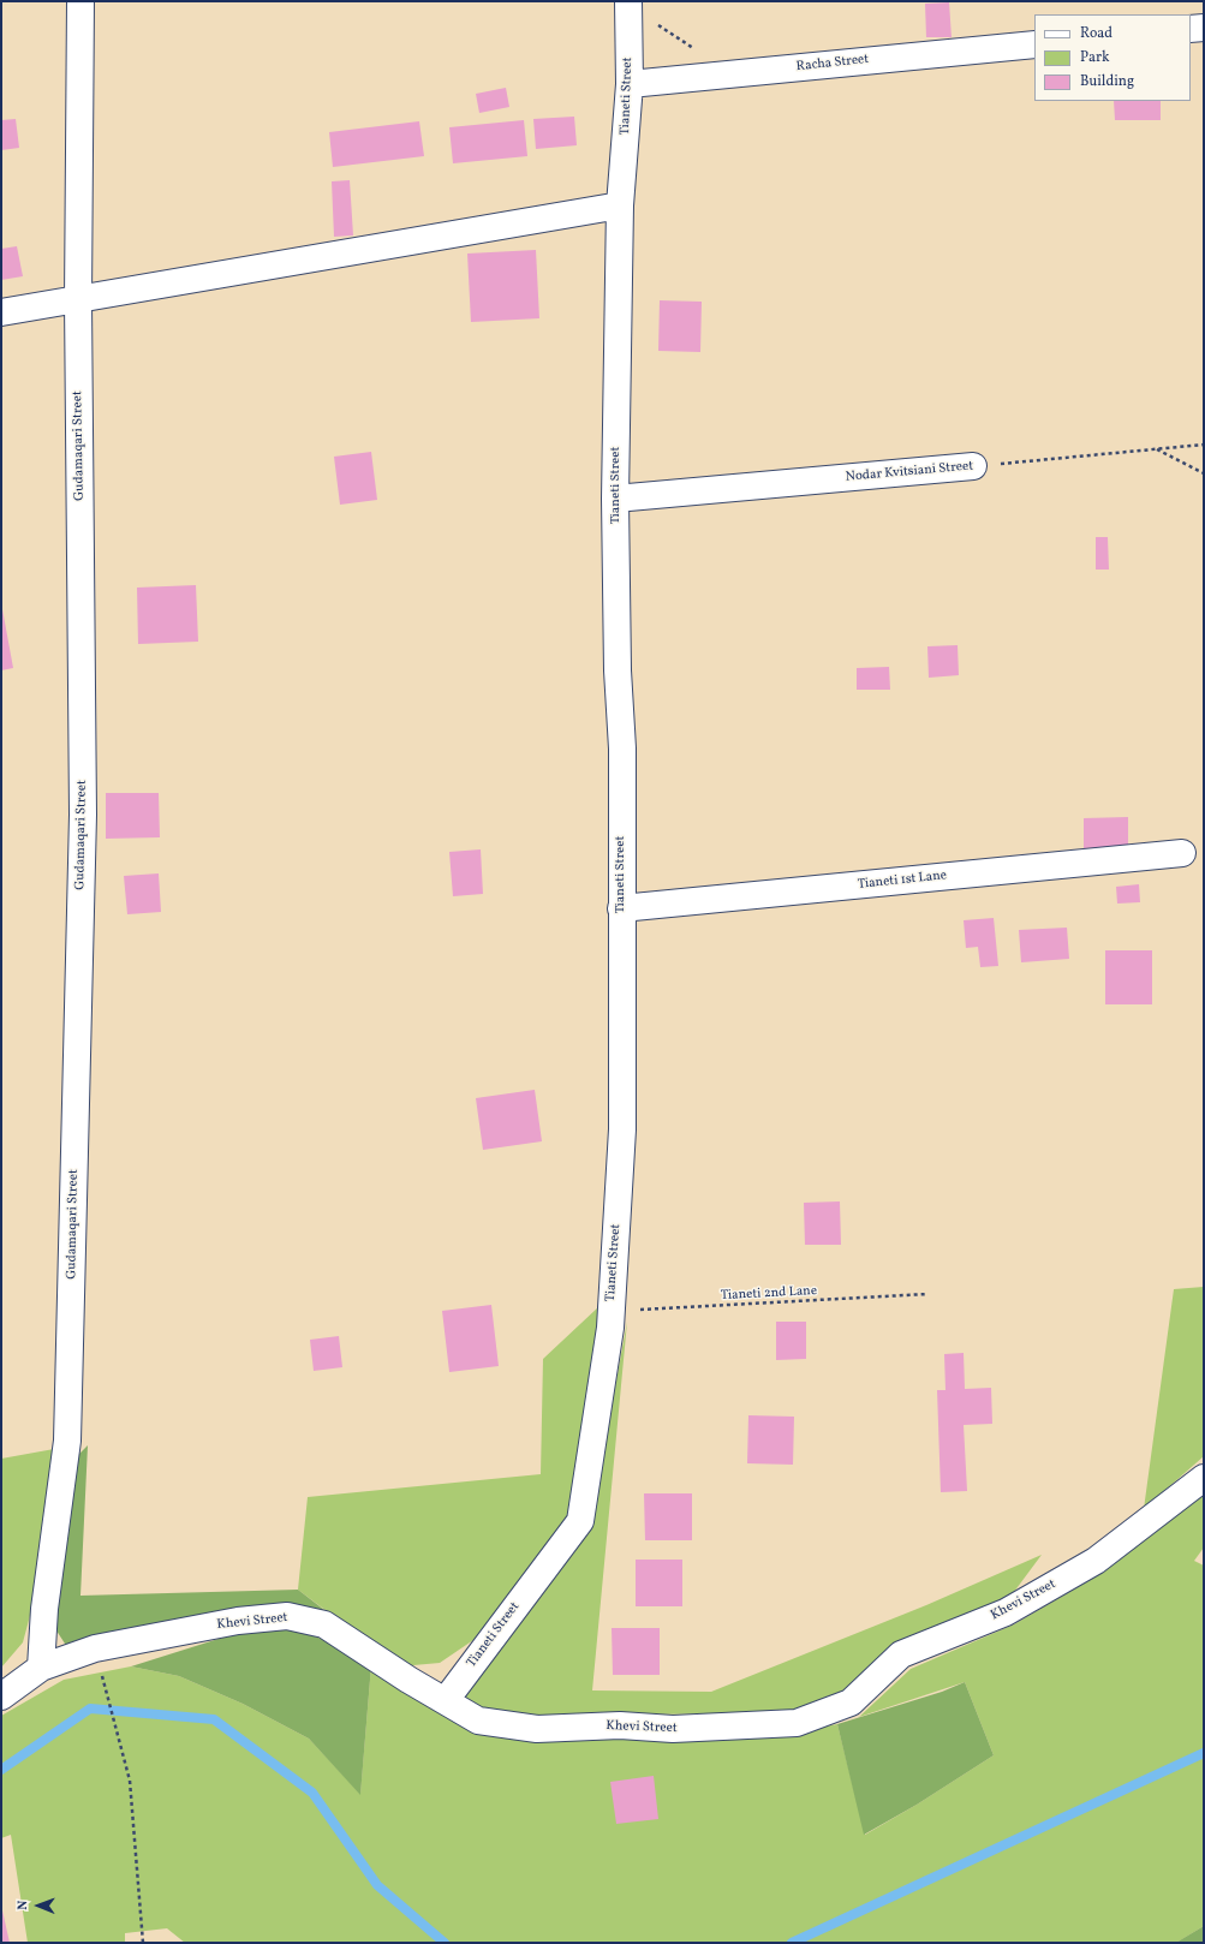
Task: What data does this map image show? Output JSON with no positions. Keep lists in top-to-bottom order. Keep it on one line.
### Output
{"streets":{"street":["Racha Street","Tianeti Street","Gudamaqari Street","Nodar Kvitsiani Street","Tianeti 1st Lane","Khevi Street"],"path":["Tianeti 2nd Lane"]},"crossings":[["Racha Street","Tianeti Street"],["Tianeti Street","Nodar Kvitsiani Street"],["Tianeti Street","Tianeti 1st Lane"],["Tianeti Street","Tianeti 2nd Lane"],["Tianeti Street","Khevi Street"],["Gudamaqari Street","Khevi Street"]],"legend":["Road","Park","Building"],"north":"left"}
